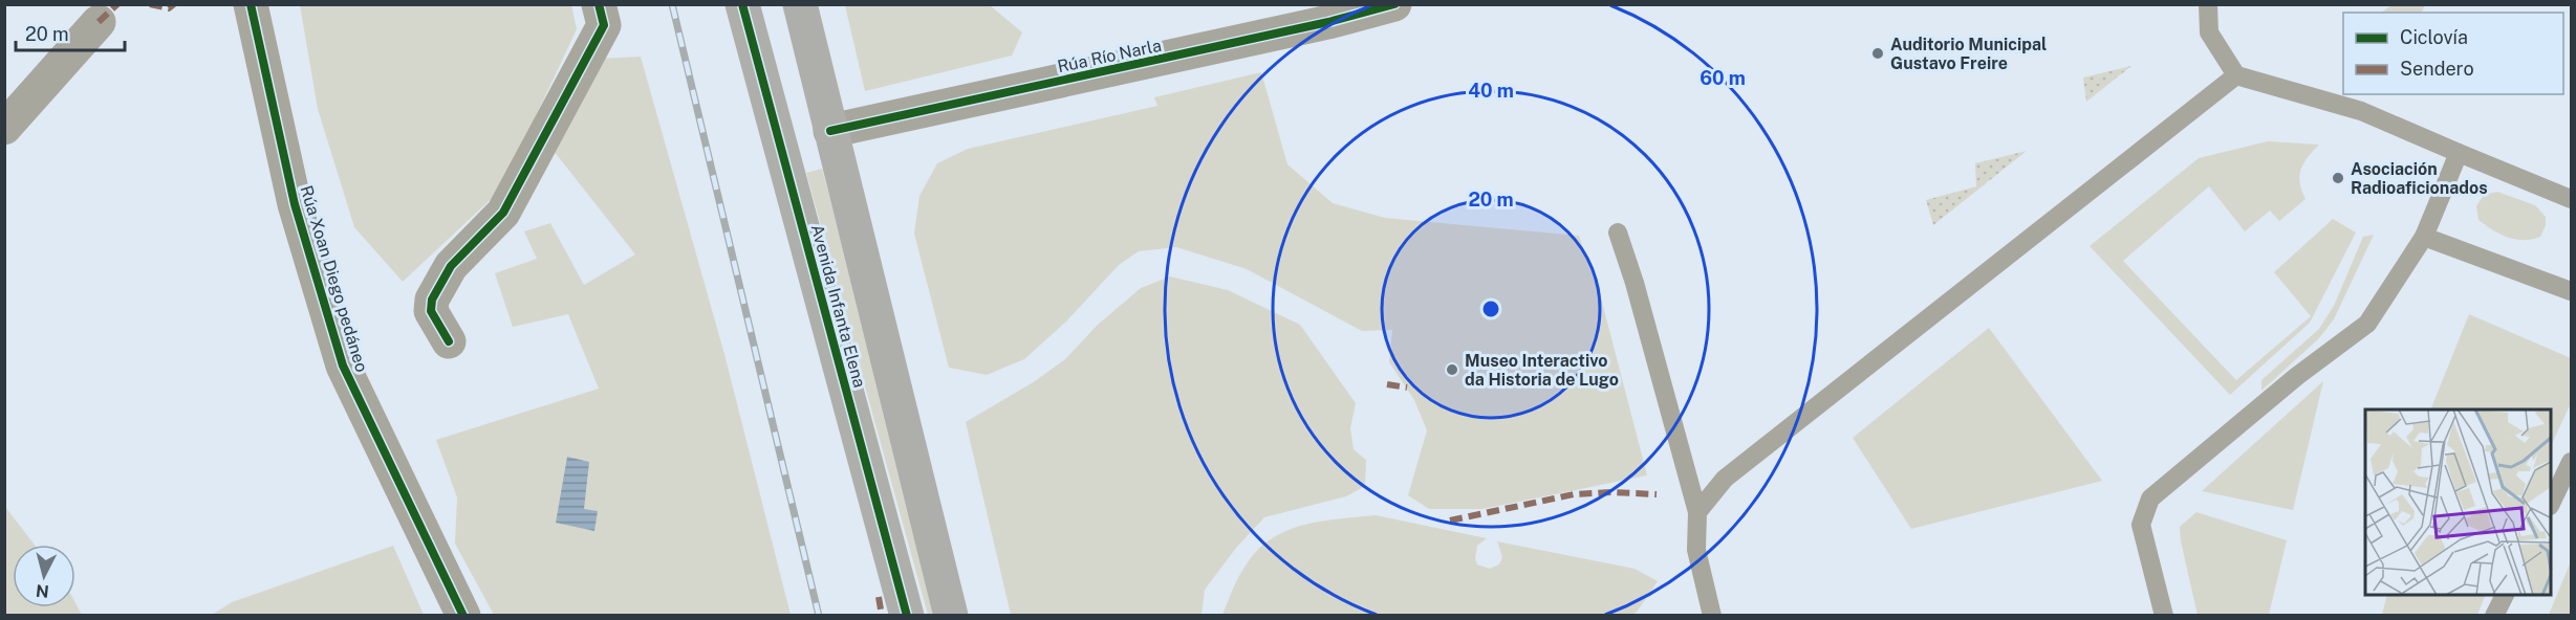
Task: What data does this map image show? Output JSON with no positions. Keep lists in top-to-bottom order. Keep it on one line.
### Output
{"streets":{"street":["Rúa Río Narla","Rúa Xoan Diego pedáneo","Avenida Infanta Elena"]},"crossings":[["Rúa Río Narla","Avenida Infanta Elena"]],"places":["Auditorio Municipal Gustavo Freire","Asociación Radioaficionados","Museo Interactivo da Historia de Lugo"],"legend":["Ciclovía","Sendero"],"scale_bar":"20 m","north":"bottom","rings":["60 m","40 m","20 m"]}
